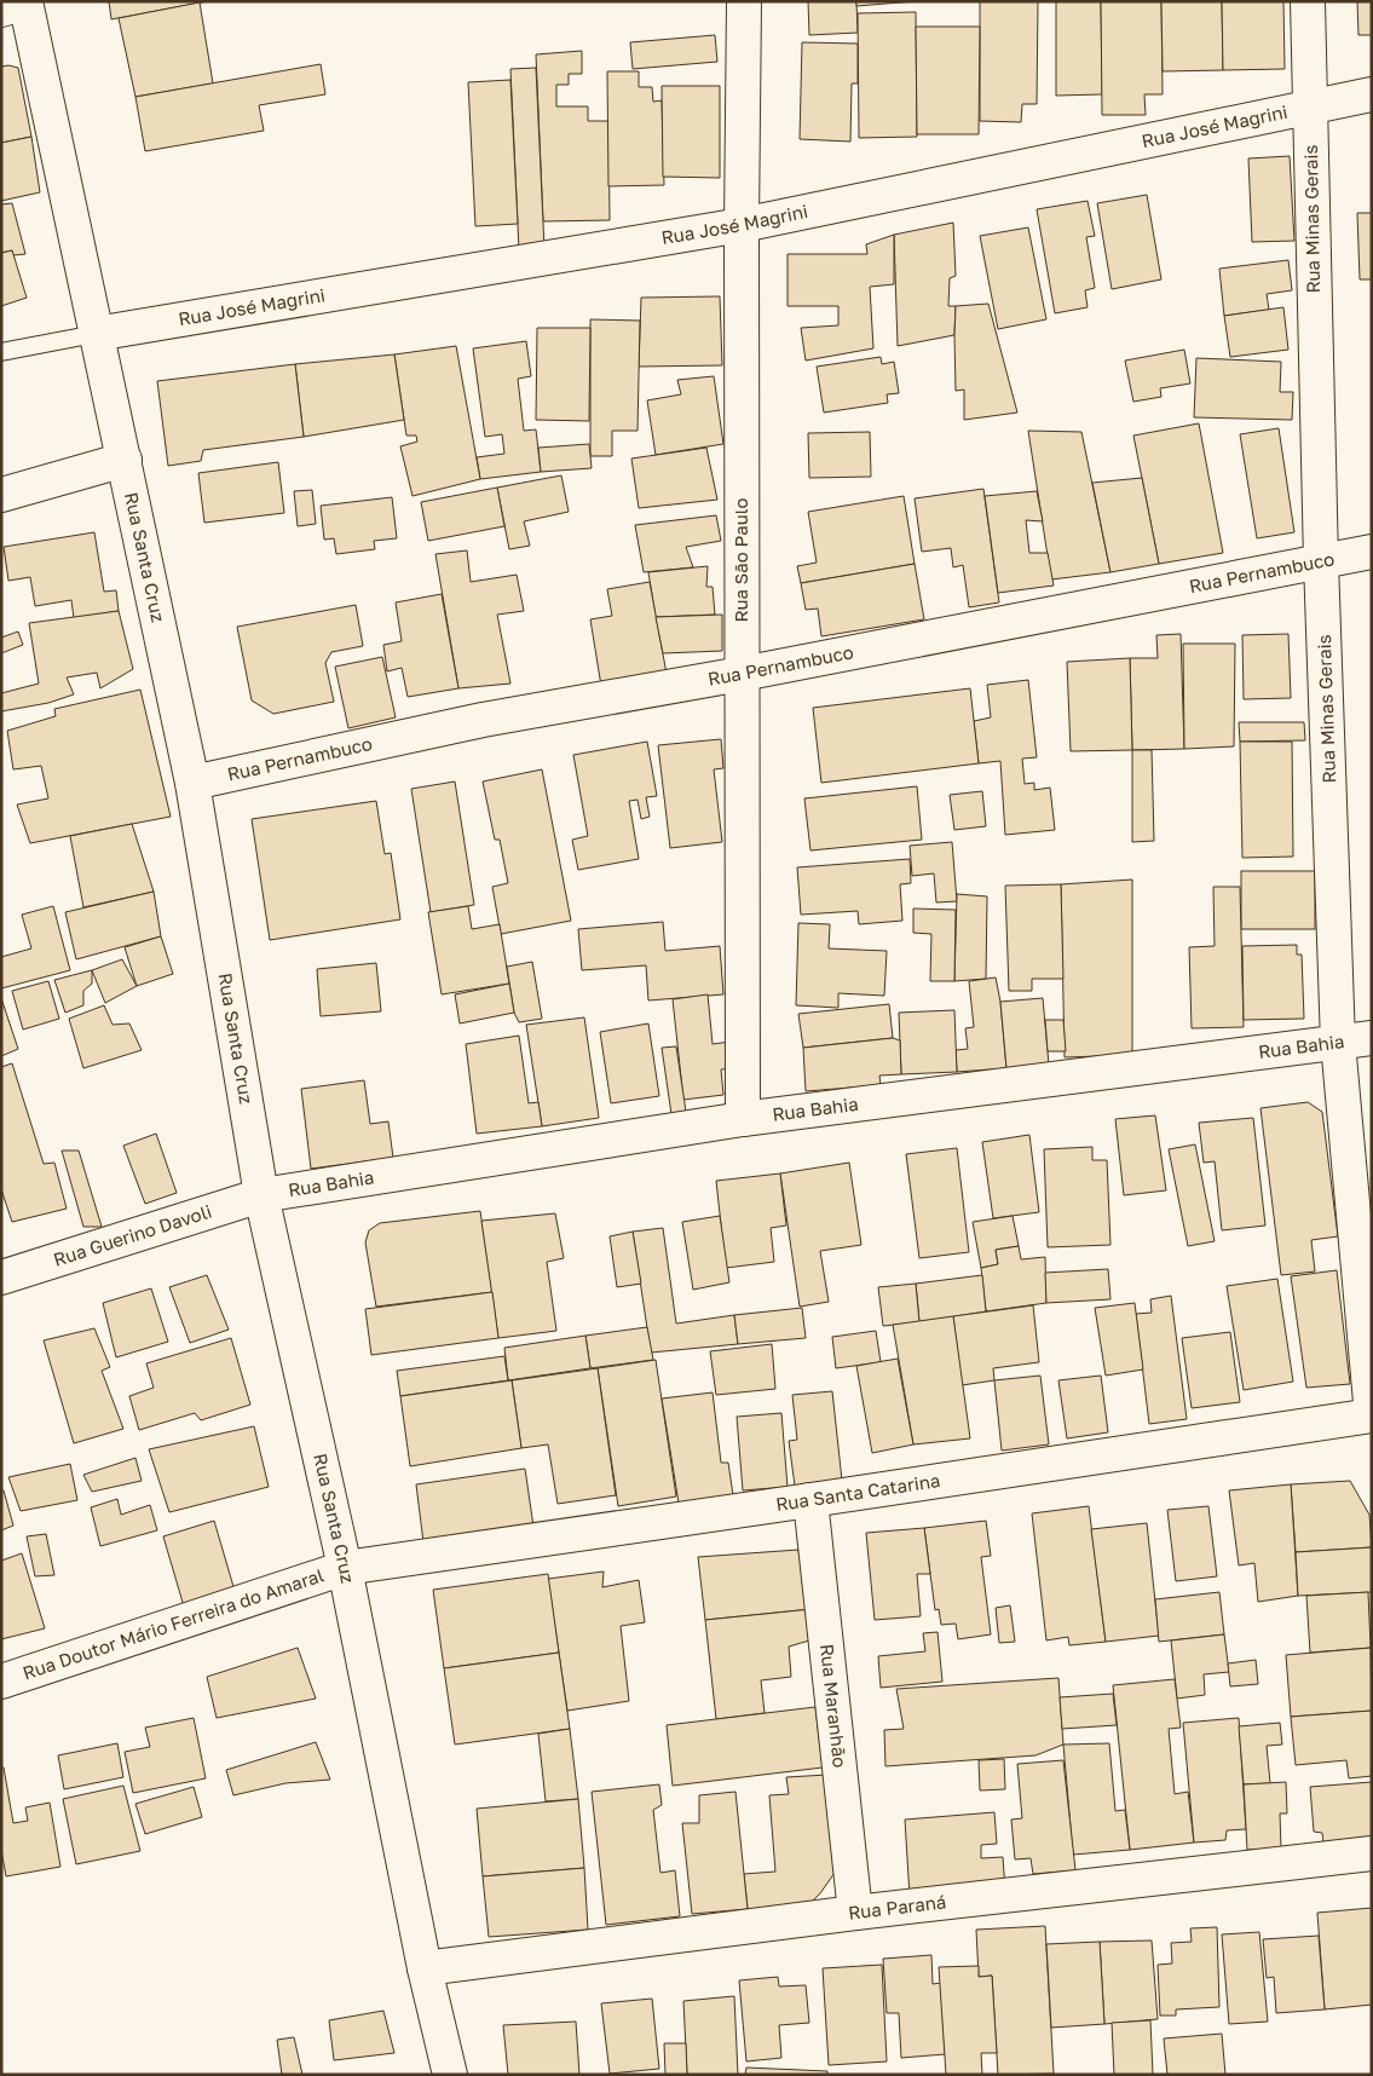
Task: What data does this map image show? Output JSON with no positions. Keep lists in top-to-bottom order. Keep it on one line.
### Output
{"streets":{"street":["Rua José Magrini","Rua Minas Gerais","Rua Santa Cruz","Rua São Paulo","Rua Pernambuco","Rua Bahia","Rua Guerino Davoli","Rua Santa Catarina","Rua Doutor Mário Ferreira do Amaral","Rua Maranhão","Rua Paraná"]},"crossings":[["Rua José Magrini","Rua Minas Gerais"],["Rua José Magrini","Rua Santa Cruz"],["Rua José Magrini","Rua São Paulo"],["Rua Minas Gerais","Rua Pernambuco"],["Rua Minas Gerais","Rua Bahia"],["Rua Minas Gerais","Rua Santa Catarina"],["Rua Santa Cruz","Rua Pernambuco"],["Rua Santa Cruz","Rua Bahia"],["Rua Santa Cruz","Rua Guerino Davoli"],["Rua Santa Cruz","Rua Santa Catarina"],["Rua Santa Cruz","Rua Doutor Mário Ferreira do Amaral"],["Rua Santa Cruz","Rua Paraná"],["Rua São Paulo","Rua Pernambuco"],["Rua São Paulo","Rua Bahia"],["Rua Bahia","Rua Guerino Davoli"],["Rua Santa Catarina","Rua Doutor Mário Ferreira do Amaral"],["Rua Santa Catarina","Rua Maranhão"],["Rua Maranhão","Rua Paraná"]]}
